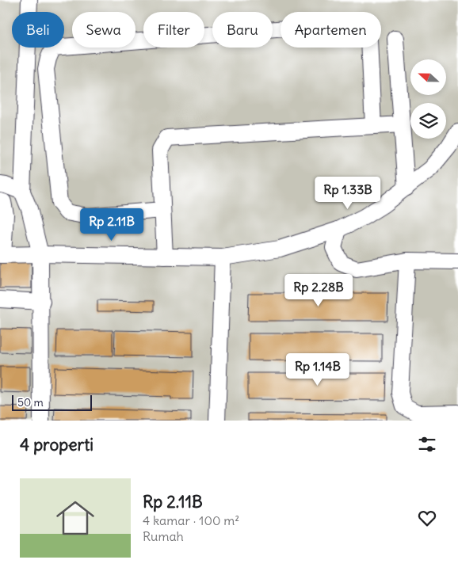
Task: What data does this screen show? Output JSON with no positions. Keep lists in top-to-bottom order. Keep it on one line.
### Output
{"scale_bar":"50 m","north":"left","page":{"chip":["Beli","Sewa","Filter","Baru","Apartemen"],"price":["Rp 1.33B","Rp 2.11B","Rp 2.28B","Rp 1.14B"],"scale":"50 m","heading":"4 properti","list":[{"name":"Rp 2.11B","note":"4 kamar · 100 m² · Rumah"}]}}
